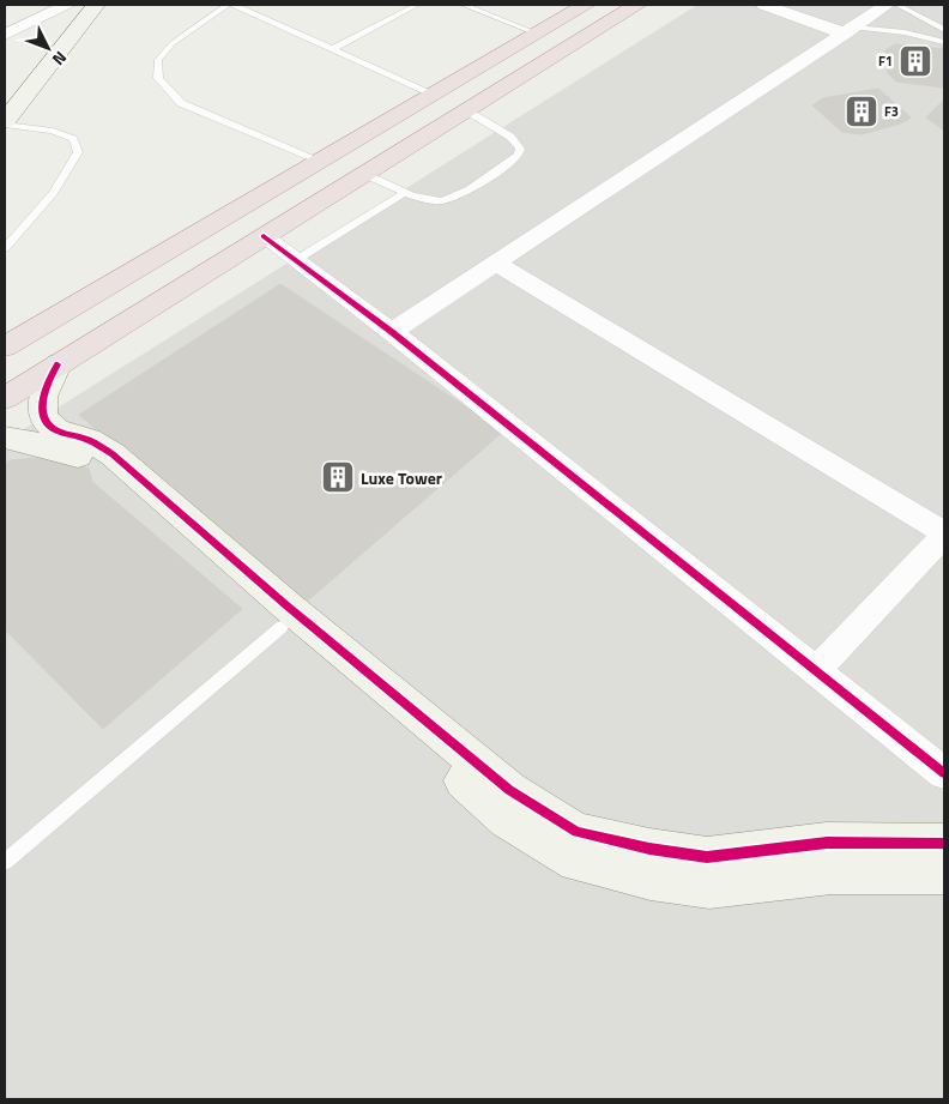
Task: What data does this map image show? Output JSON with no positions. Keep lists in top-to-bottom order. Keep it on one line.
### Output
{"places":{"building":["F1","F3","Luxe Tower"]},"north":"bottom right"}
